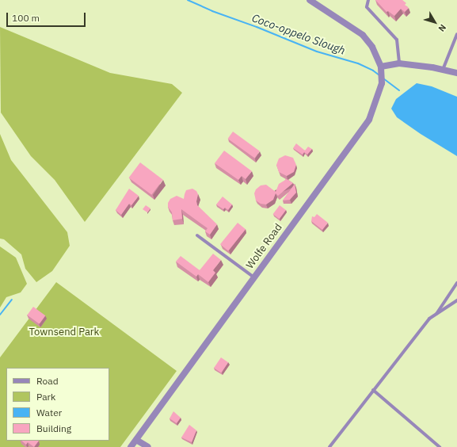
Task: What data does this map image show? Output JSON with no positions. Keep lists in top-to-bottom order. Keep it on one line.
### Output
{"streets":{"street":["Wolfe Road"]},"water":["Coco-oppelo Slough"],"parks":["Townsend Park"],"legend":["Road","Park","Water","Building"],"scale_bar":"100 m","north":"bottom right"}
